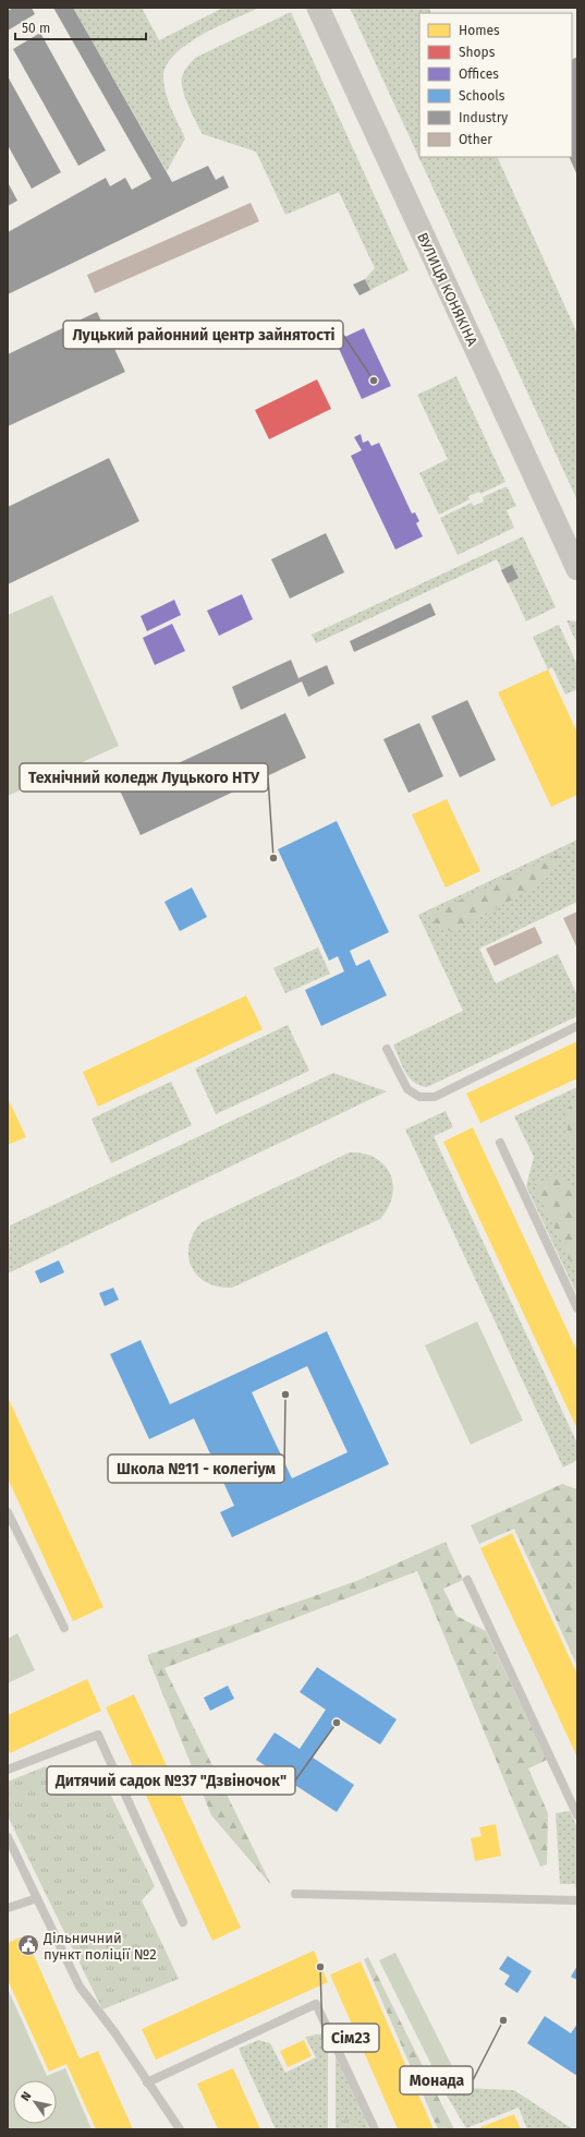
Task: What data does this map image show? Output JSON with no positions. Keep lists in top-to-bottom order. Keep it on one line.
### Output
{"streets":{"street":["ВУЛИЦЯ КОНЯКІНА"]},"places":{"other":["Луцький районний центр зайнятості","Технічний коледж Луцького НТУ","Школа №11 - колегіум","Дитячий садок №37 \"Дзвіночок\"","Сім23","Монада"],"public building":["Дільничний пункт поліції №2"]},"legend":["Homes","Shops","Offices","Schools","Industry","Other"],"scale_bar":"50 m","north":"top left"}
